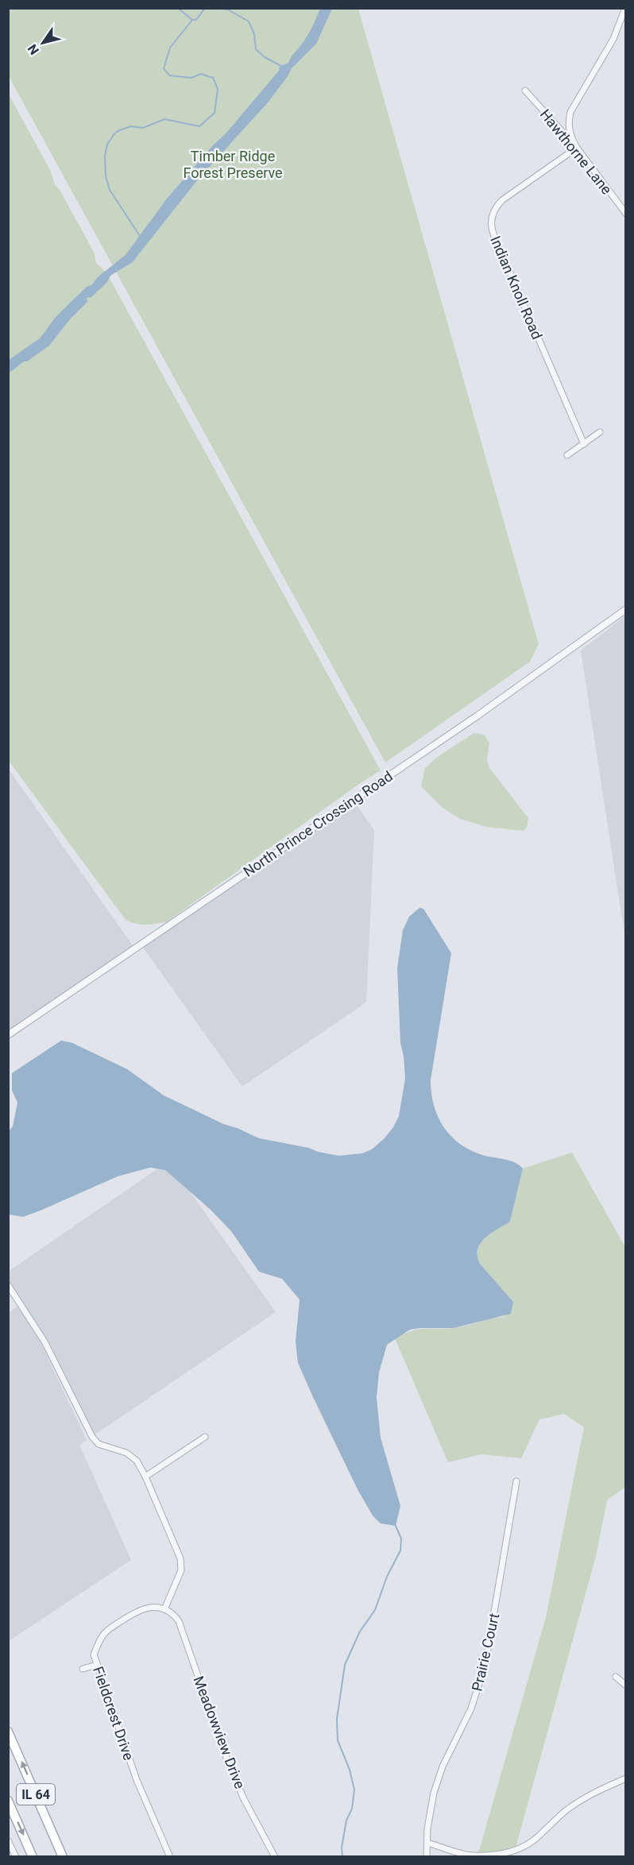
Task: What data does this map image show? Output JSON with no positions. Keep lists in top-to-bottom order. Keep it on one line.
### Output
{"streets":{"main road":["IL 64"],"street":["Hawthorne Lane","Indian Knoll Road","North Prince Crossing Road","Prairie Court","Fieldcrest Drive","Meadowview Drive"]},"crossings":[["Hawthorne Lane","Indian Knoll Road"],["Fieldcrest Drive","Meadowview Drive"]],"parks":["Timber Ridge Forest Preserve"],"north":"bottom left"}
